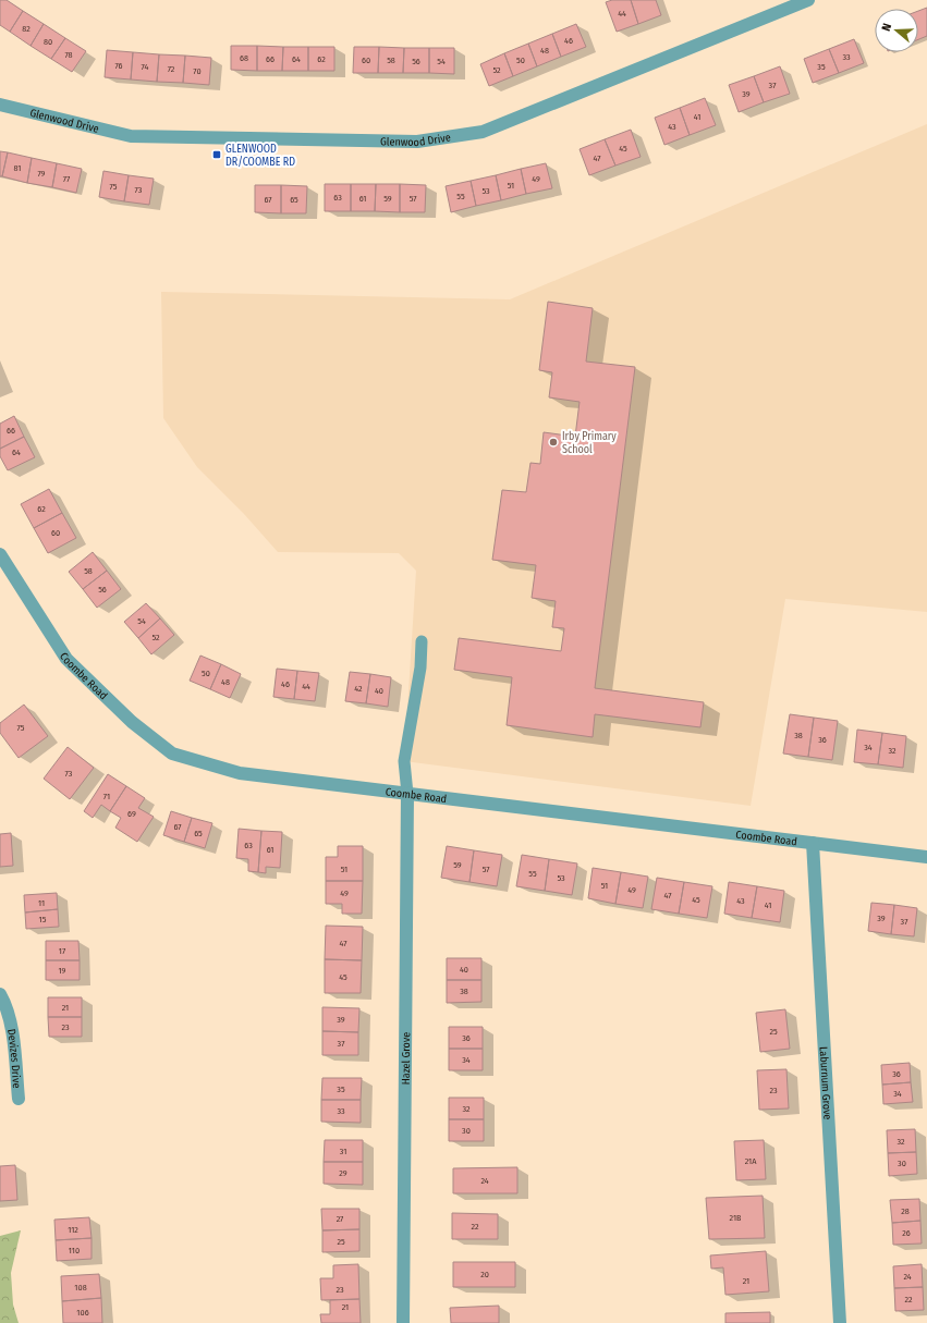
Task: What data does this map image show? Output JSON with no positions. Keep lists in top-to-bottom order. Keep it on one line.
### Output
{"streets":{"street":["Glenwood Drive","Coombe Road","Devizes Drive","Hazel Grove","Laburnum Grove"]},"crossings":[["Coombe Road","Hazel Grove"],["Coombe Road","Laburnum Grove"]],"places":{"transit":["GLENWOOD DR/COOMBE RD"],"other":["Irby Primary School"]},"house_numbers":["44","82","46","80","48","78","33","68","66","64","62","60","58","50","56","54","76","74","35","72","52","70","37","39","41","43","45","47","81","79","77","49","51","75","73","53","55","63","61","59","57","67","65","66","64","62","60","58","56","54","52","50","48","46","44","42","40","75","38","36","34","32","73","71","69","67","65","63","61","59","51","57","55","53","51","49","49","47","45","43","11","41","39","15","37","47","17","40","19","45","38","21","39","23","25","36","37","34","36","35","23","34","32","33","30","32","31","21A","30","29","24","28","21B","27","22","112","26","25","110","20","24","21","108","23","22","21","106"],"north":"left"}
